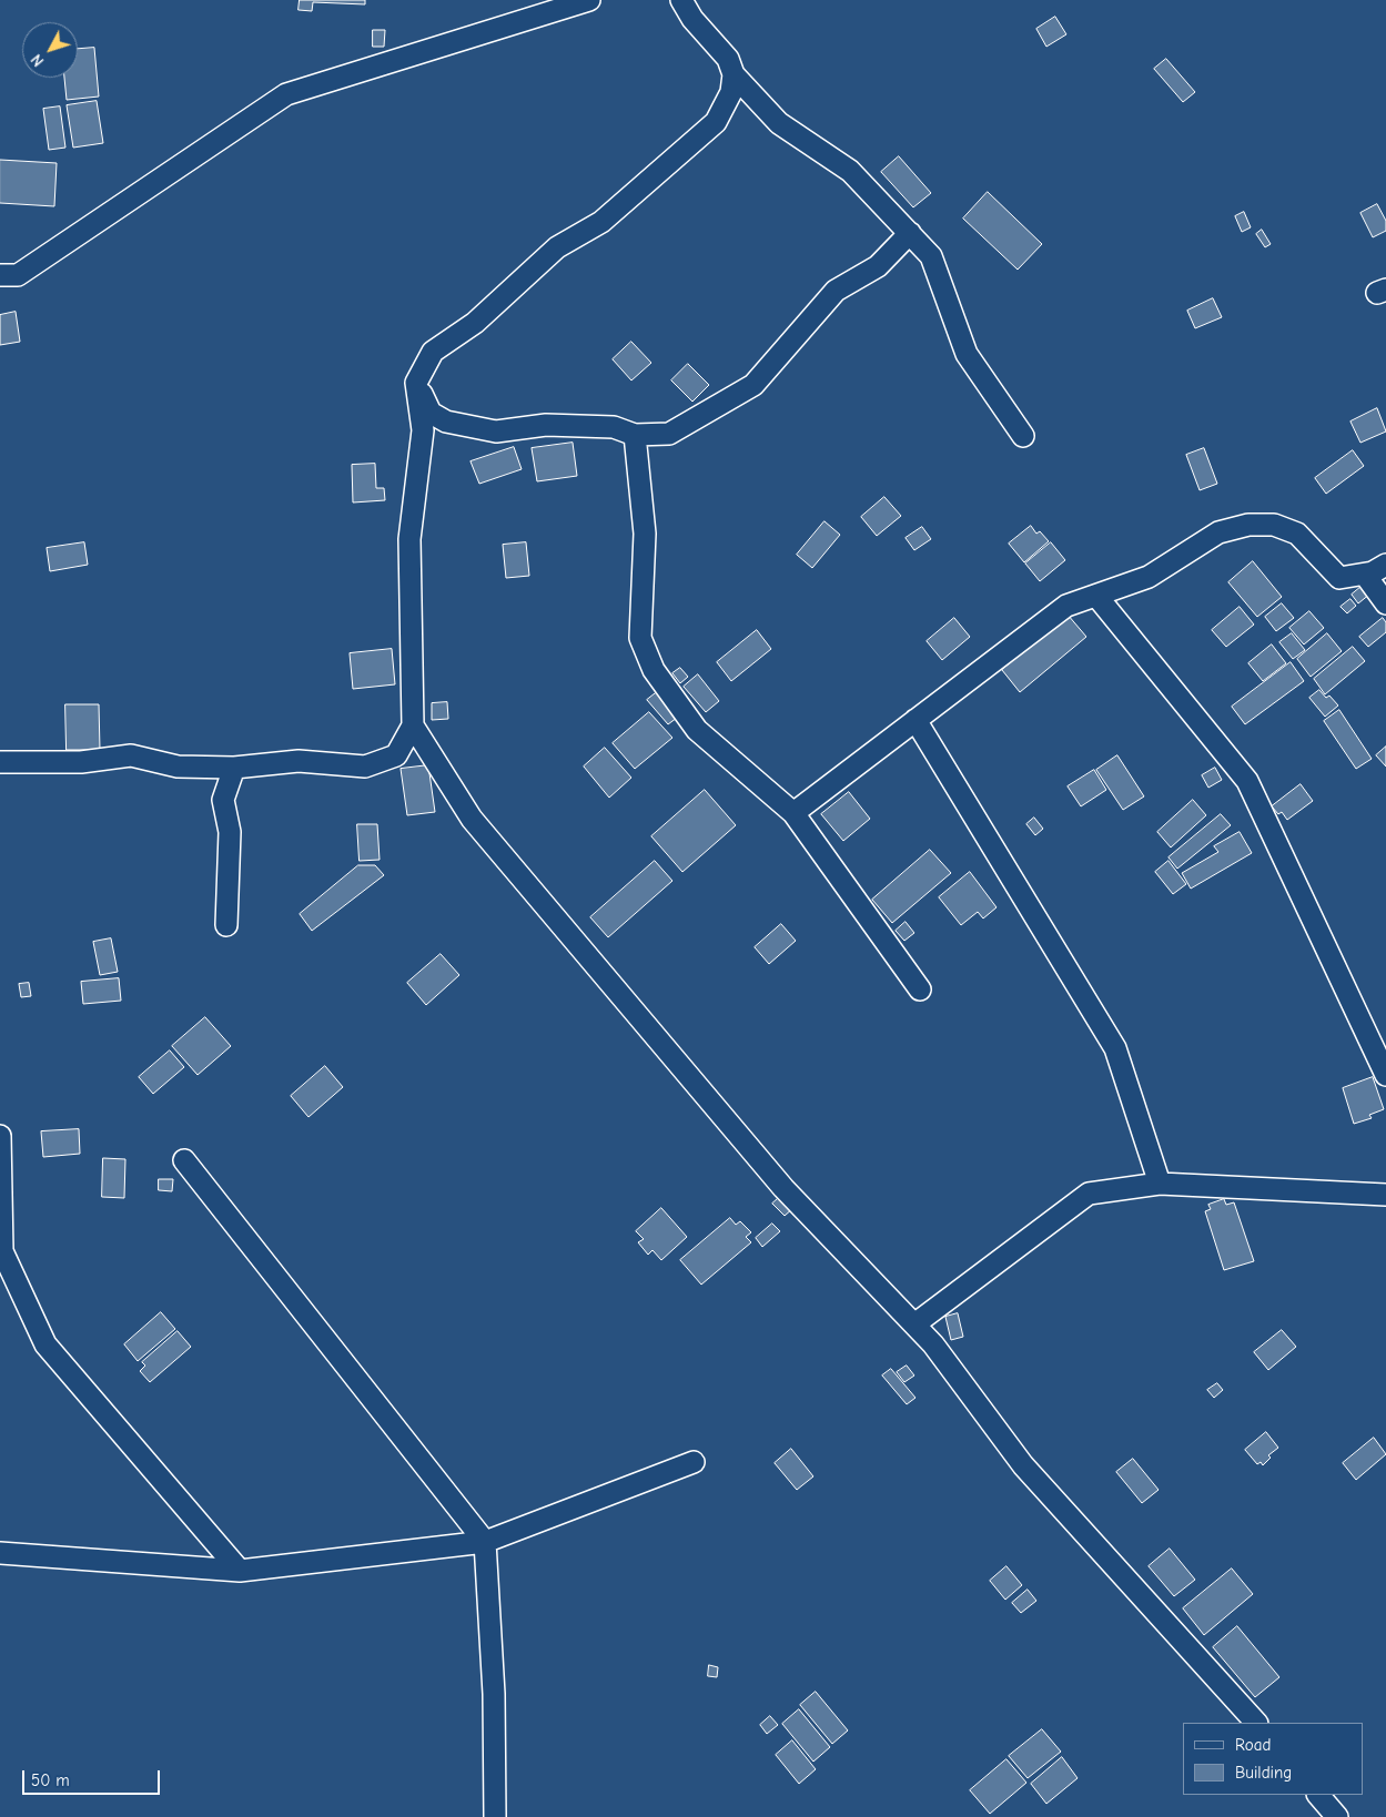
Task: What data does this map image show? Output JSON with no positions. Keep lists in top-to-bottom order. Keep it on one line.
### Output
{"legend":["Road","Building"],"scale_bar":"50 m","north":"bottom left"}
